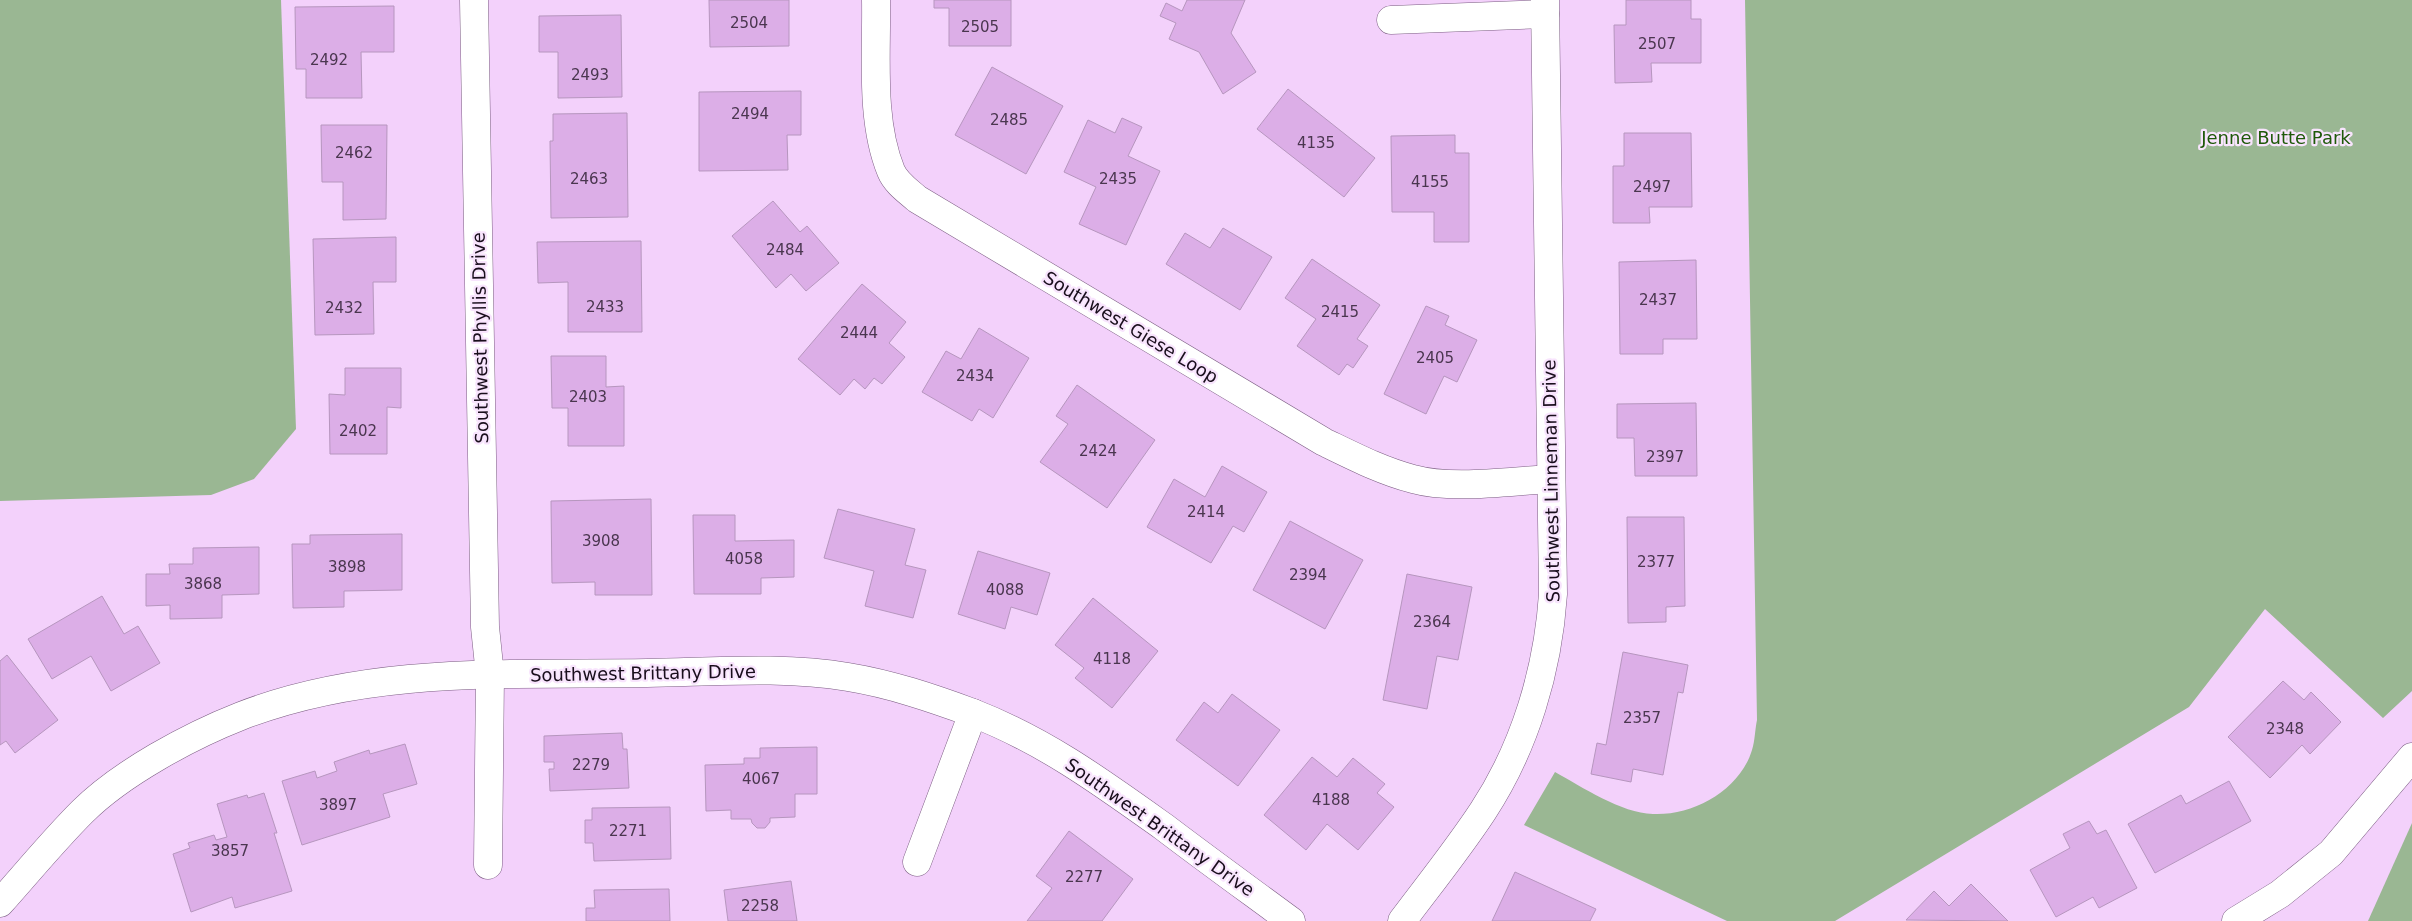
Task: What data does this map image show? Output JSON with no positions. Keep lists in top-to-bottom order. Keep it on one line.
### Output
{"streets":{"street":["Southwest Giese Loop","Southwest Phyllis Drive","Southwest Linneman Drive","Southwest Brittany Drive"]},"crossings":[["Southwest Giese Loop","Southwest Linneman Drive"],["Southwest Phyllis Drive","Southwest Brittany Drive"]],"parks":["Jenne Butte Park"],"house_numbers":["2504","2505","2507","2492","2493","2494","2485","4135","2462","2463","2435","4155","2497","2484","2437","2433","2432","2415","2444","2405","2434","2403","2402","2424","2397","2414","3908","4058","2377","3898","2394","3868","4088","2364","4118","2357","2348","2279","4067","4188","3897","2271","3857","2277","2258"]}
